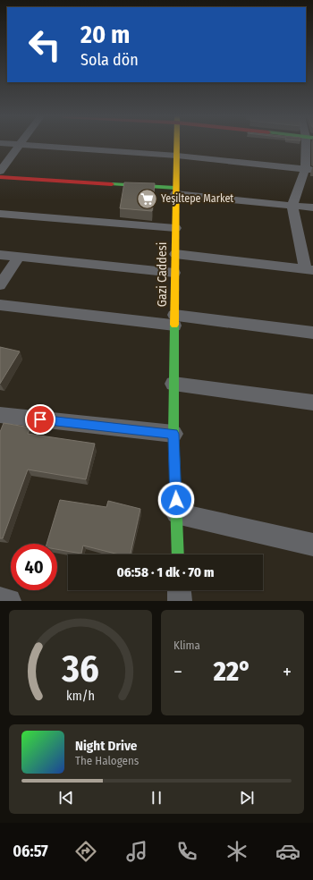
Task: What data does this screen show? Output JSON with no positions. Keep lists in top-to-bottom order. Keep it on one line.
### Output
{"streets":{"street":["Gazi Caddesi"]},"places":{"supermarket":["Yeşiltepe Market"]},"page":{"turn":["20 m","Sola dön"],"limit":"40","trip":"06:58 · 1 dk · 70 m","tile":"Klima","heat":["−","22°","+"],"song":["Night Drive","The Halogens"],"tabs":"06:57","gauge":["36","km/h"]}}
